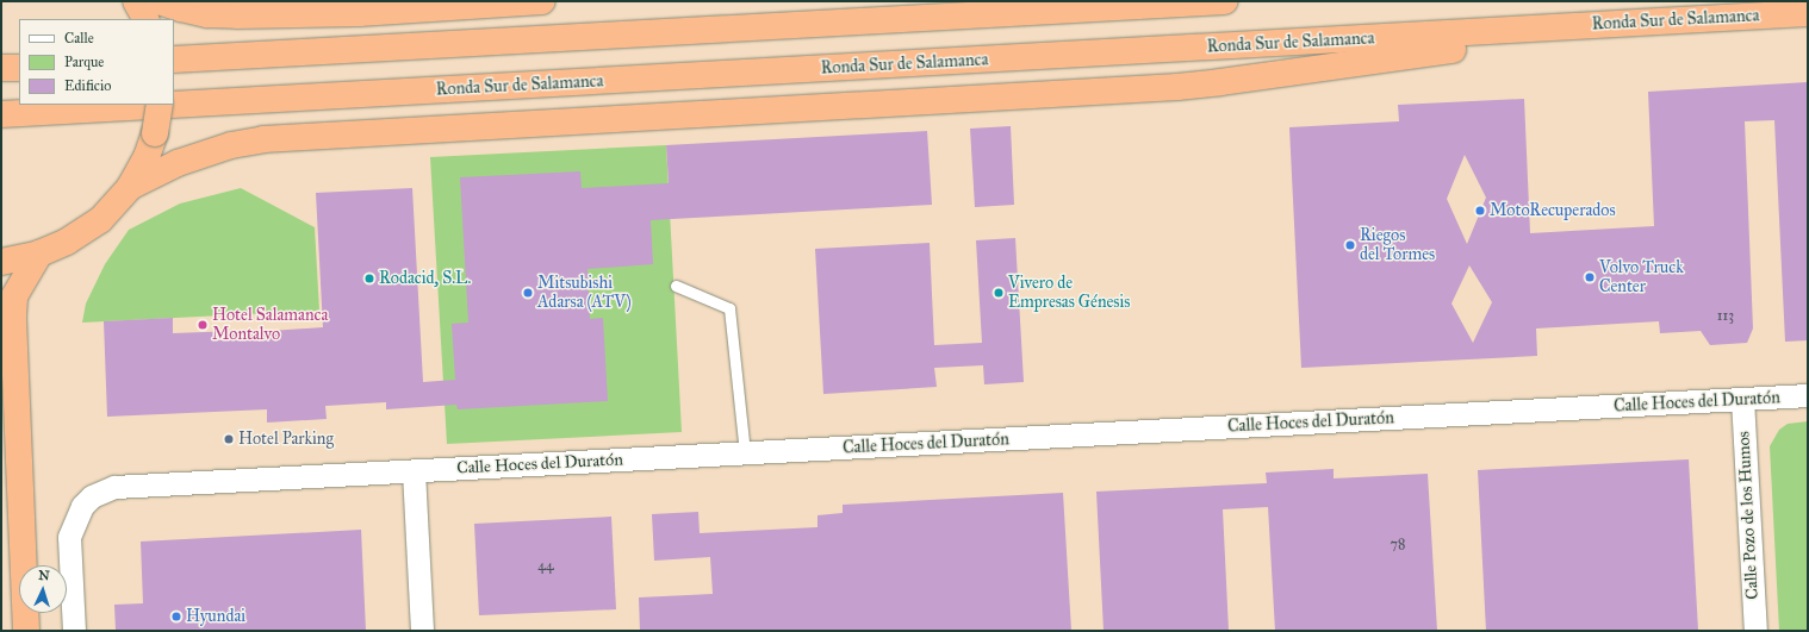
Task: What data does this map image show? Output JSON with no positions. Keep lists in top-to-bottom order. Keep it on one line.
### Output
{"streets":{"highway":["Ronda Sur de Salamanca"],"street":["Calle Hoces del Duratón","Calle Pozo de los Humos"]},"crossings":[["Calle Hoces del Duratón","Calle Pozo de los Humos"]],"places":["MotoRecuperados","Riegos del Tormes","Volvo Truck Center","Rodacid, S.L.","Mitsubishi Adarsa (ATV)","Vivero de Empresas Génesis","Hotel Salamanca Montalvo","Hotel Parking","Hyundai"],"house_numbers":["113","78","44"],"legend":["Calle","Parque","Edificio"],"north":"top"}
